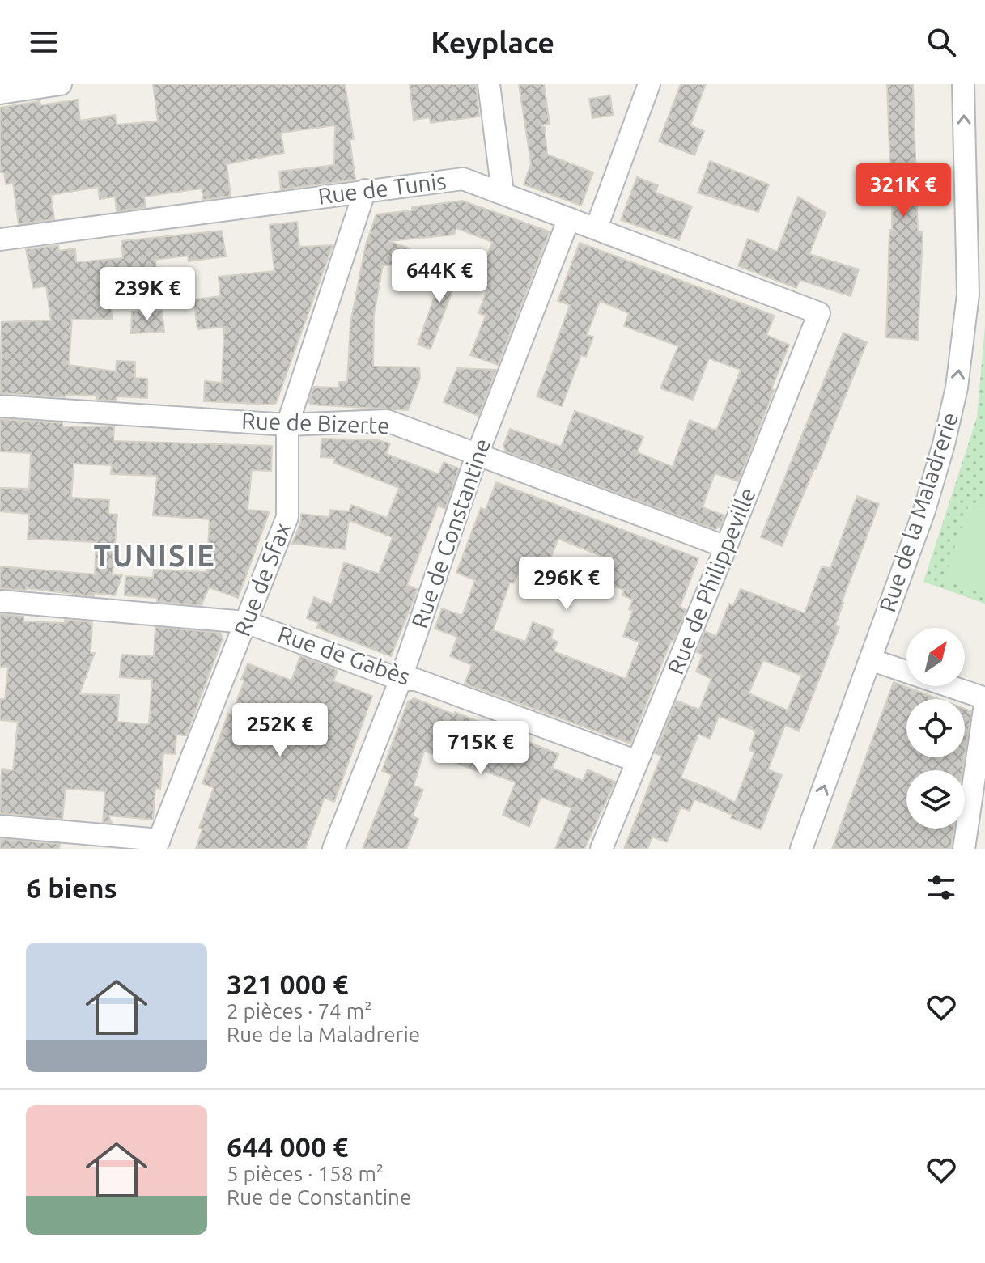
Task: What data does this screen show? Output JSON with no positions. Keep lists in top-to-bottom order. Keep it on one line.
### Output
{"streets":{"street":["Rue de Tunis","Rue de Bizerte","Rue de la Maladrerie","Rue de Constantine","Rue de Sfax","Rue de Philippeville","Rue de Gabès"]},"crossings":[["Rue de Tunis","Rue de Constantine"],["Rue de Tunis","Rue de Sfax"],["Rue de Tunis","Rue de Philippeville"],["Rue de Bizerte","Rue de Constantine"],["Rue de Bizerte","Rue de Sfax"],["Rue de Bizerte","Rue de Philippeville"],["Rue de Constantine","Rue de Gabès"],["Rue de Sfax","Rue de Gabès"],["Rue de Philippeville","Rue de Gabès"]],"one_way":["Rue de la Maladrerie"],"districts":["TUNISIE"],"north":"top right","page":{"header":"Keyplace","price":["321K €","644K €","239K €","296K €","252K €","715K €"],"heading":"6 biens","list":[{"name":"321 000 €","note":"2 pièces · 74 m² · Rue de la Maladrerie"},{"name":"644 000 €","note":"5 pièces · 158 m² · Rue de Constantine"}]}}
